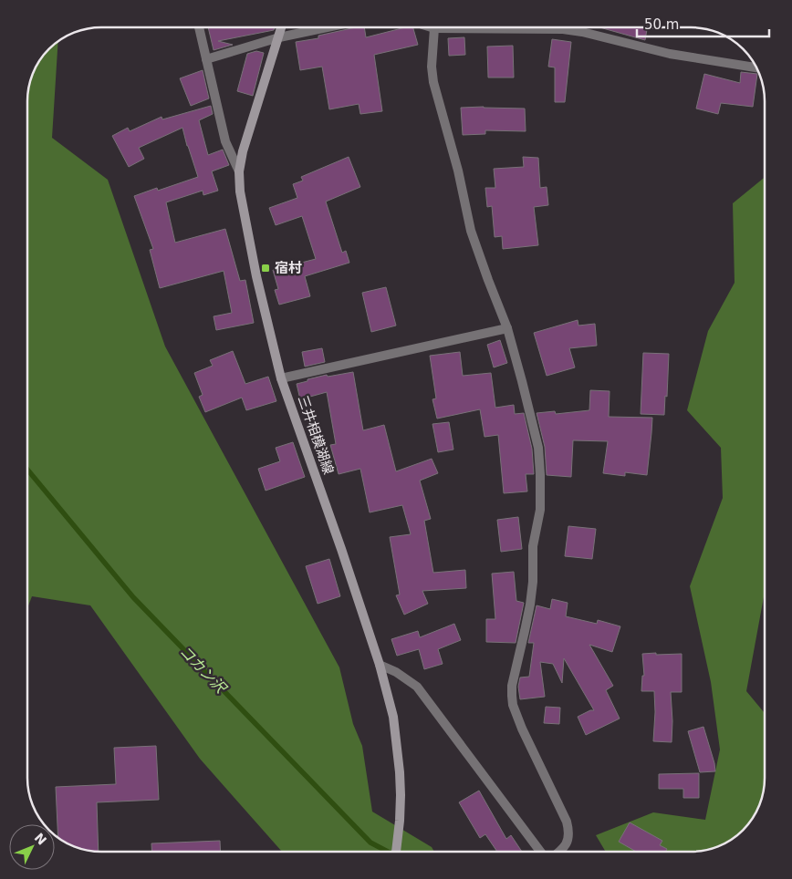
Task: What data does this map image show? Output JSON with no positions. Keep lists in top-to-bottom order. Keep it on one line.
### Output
{"streets":{"main road":["三井相模湖線"]},"water":["コカン沢"],"places":{"transit":["宿村"]},"scale_bar":"50 m","north":"top right"}
